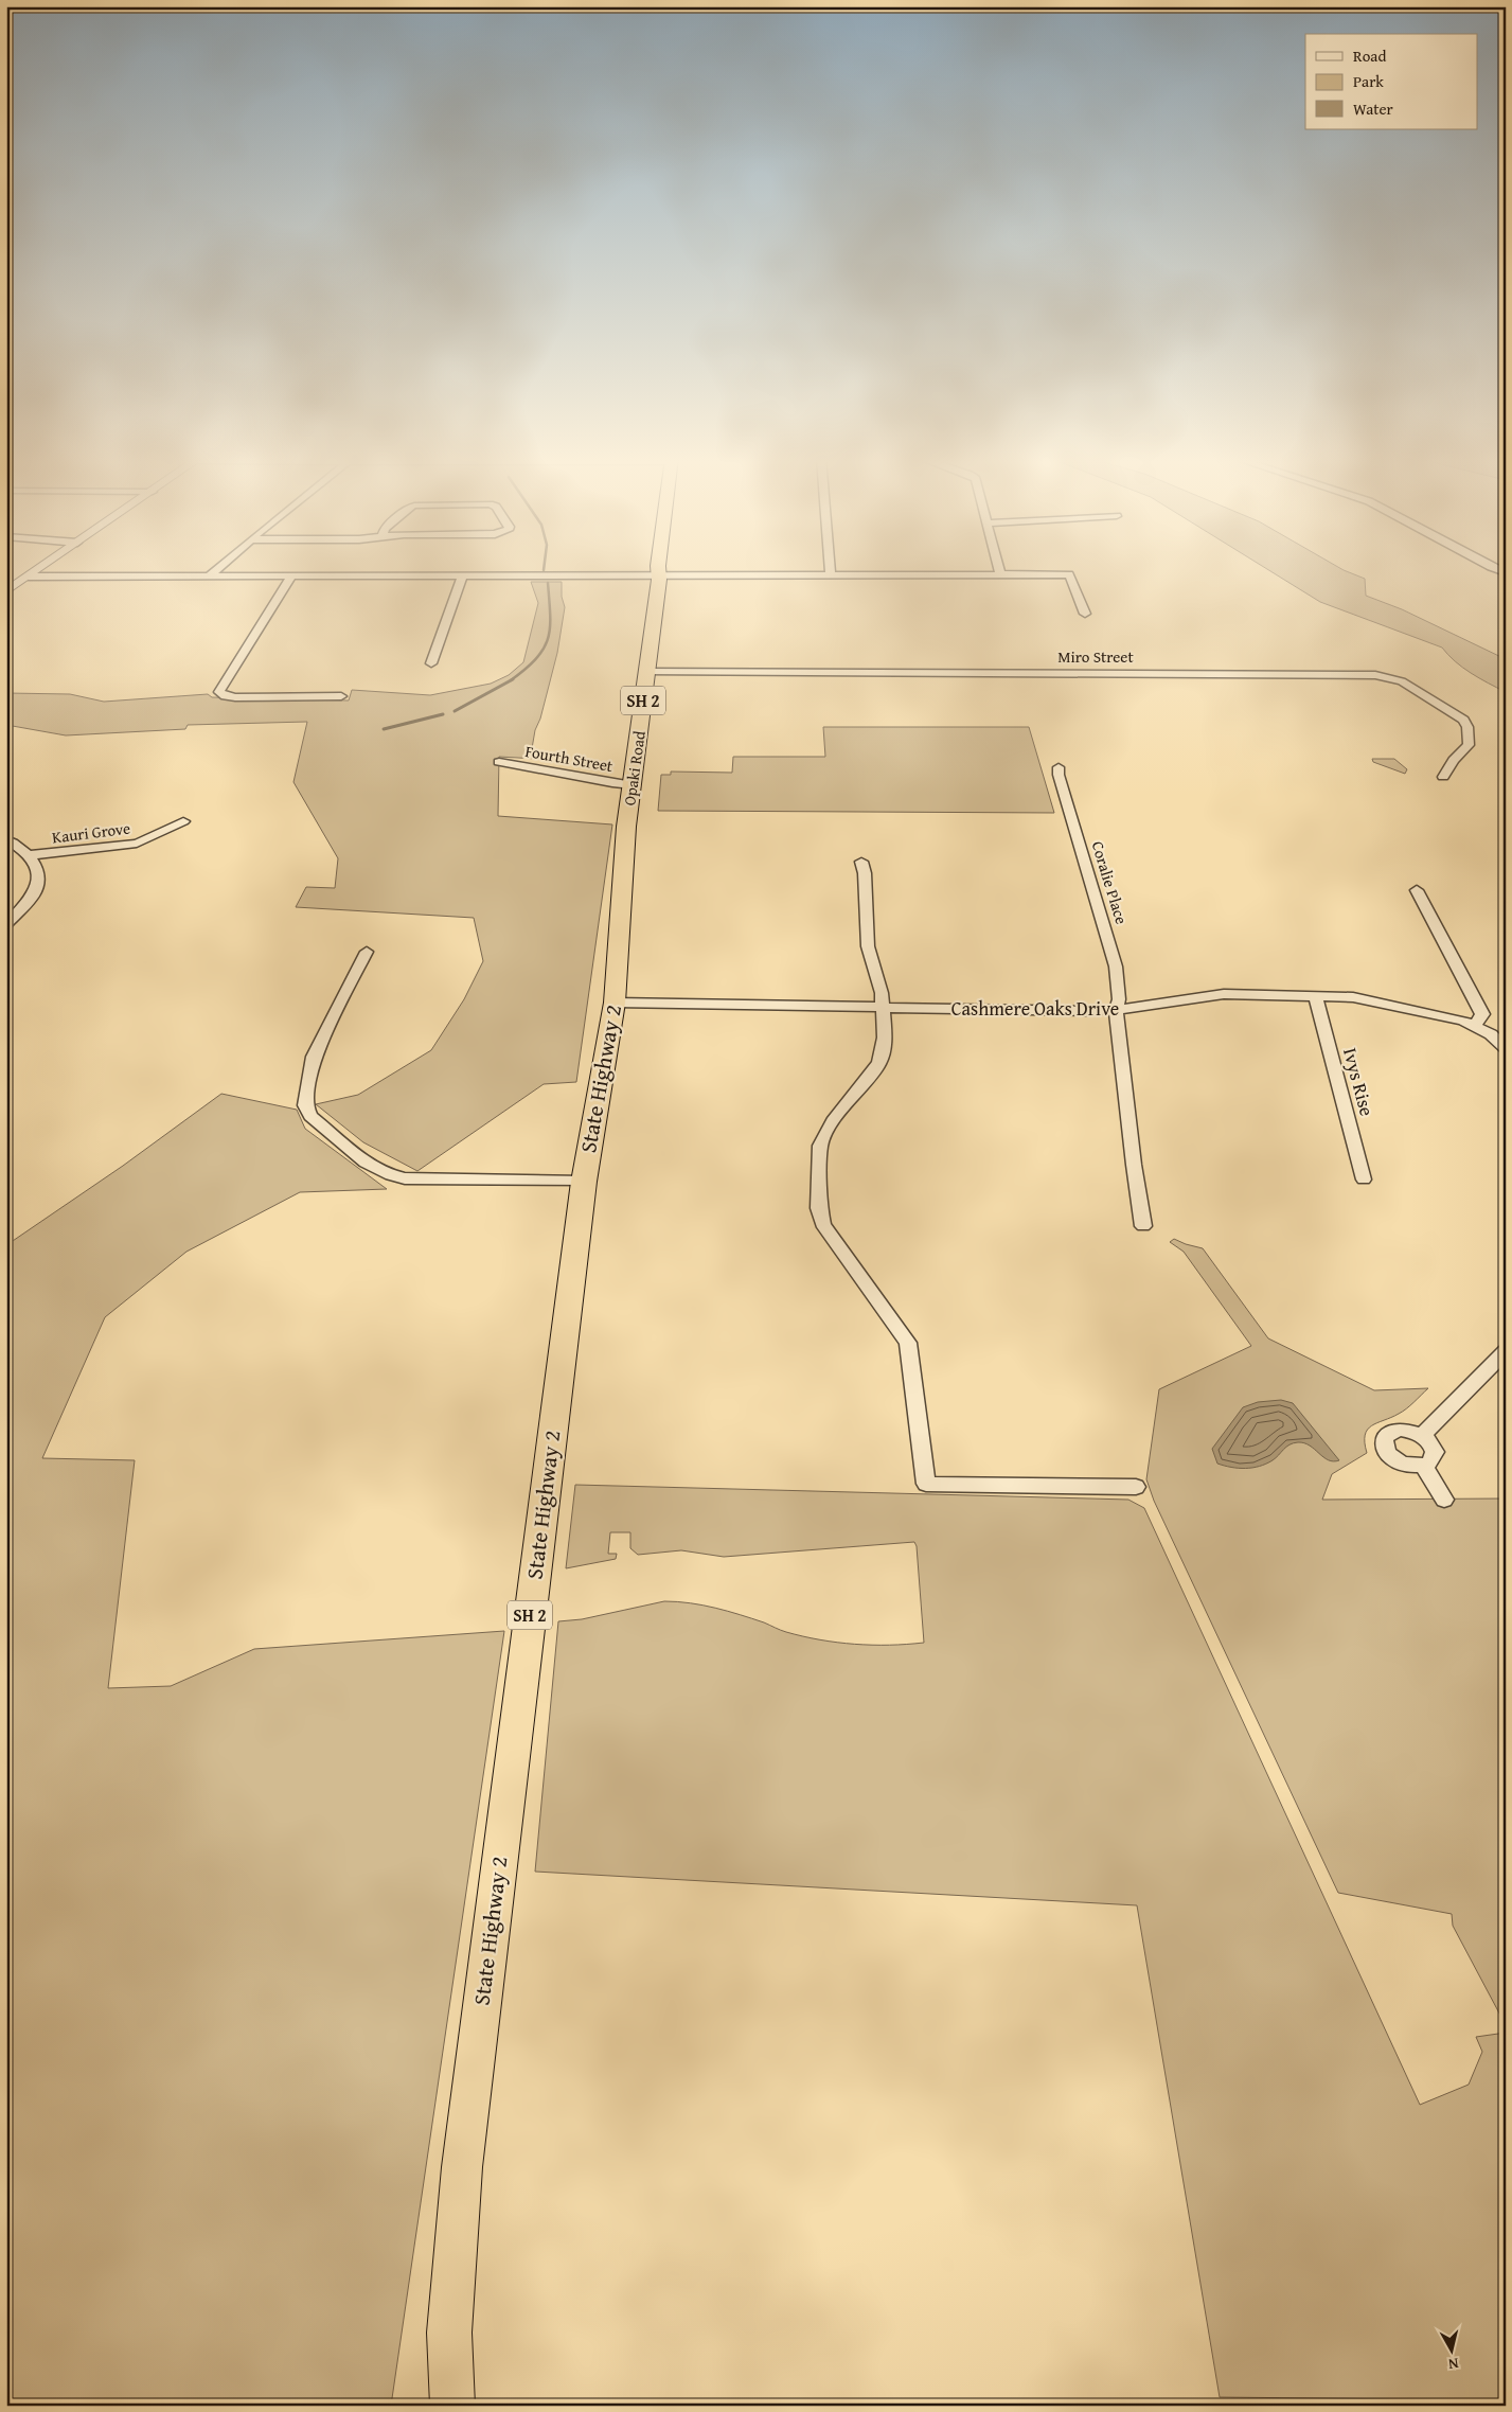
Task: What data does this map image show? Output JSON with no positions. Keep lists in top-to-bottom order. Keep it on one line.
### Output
{"streets":{"highway":["SH 2","Opaki Road","State Highway 2"],"street":["Miro Street","Fourth Street","Kauri Grove","Coralie Place","Cashmere Oaks Drive","Ivys Rise"]},"crossings":[["Miro Street","Opaki Road"],["Fourth Street","Opaki Road"],["Opaki Road","State Highway 2"],["Coralie Place","Cashmere Oaks Drive"],["Cashmere Oaks Drive","State Highway 2"],["Cashmere Oaks Drive","Ivys Rise"]],"legend":["Road","Park","Water"],"north":"bottom"}
